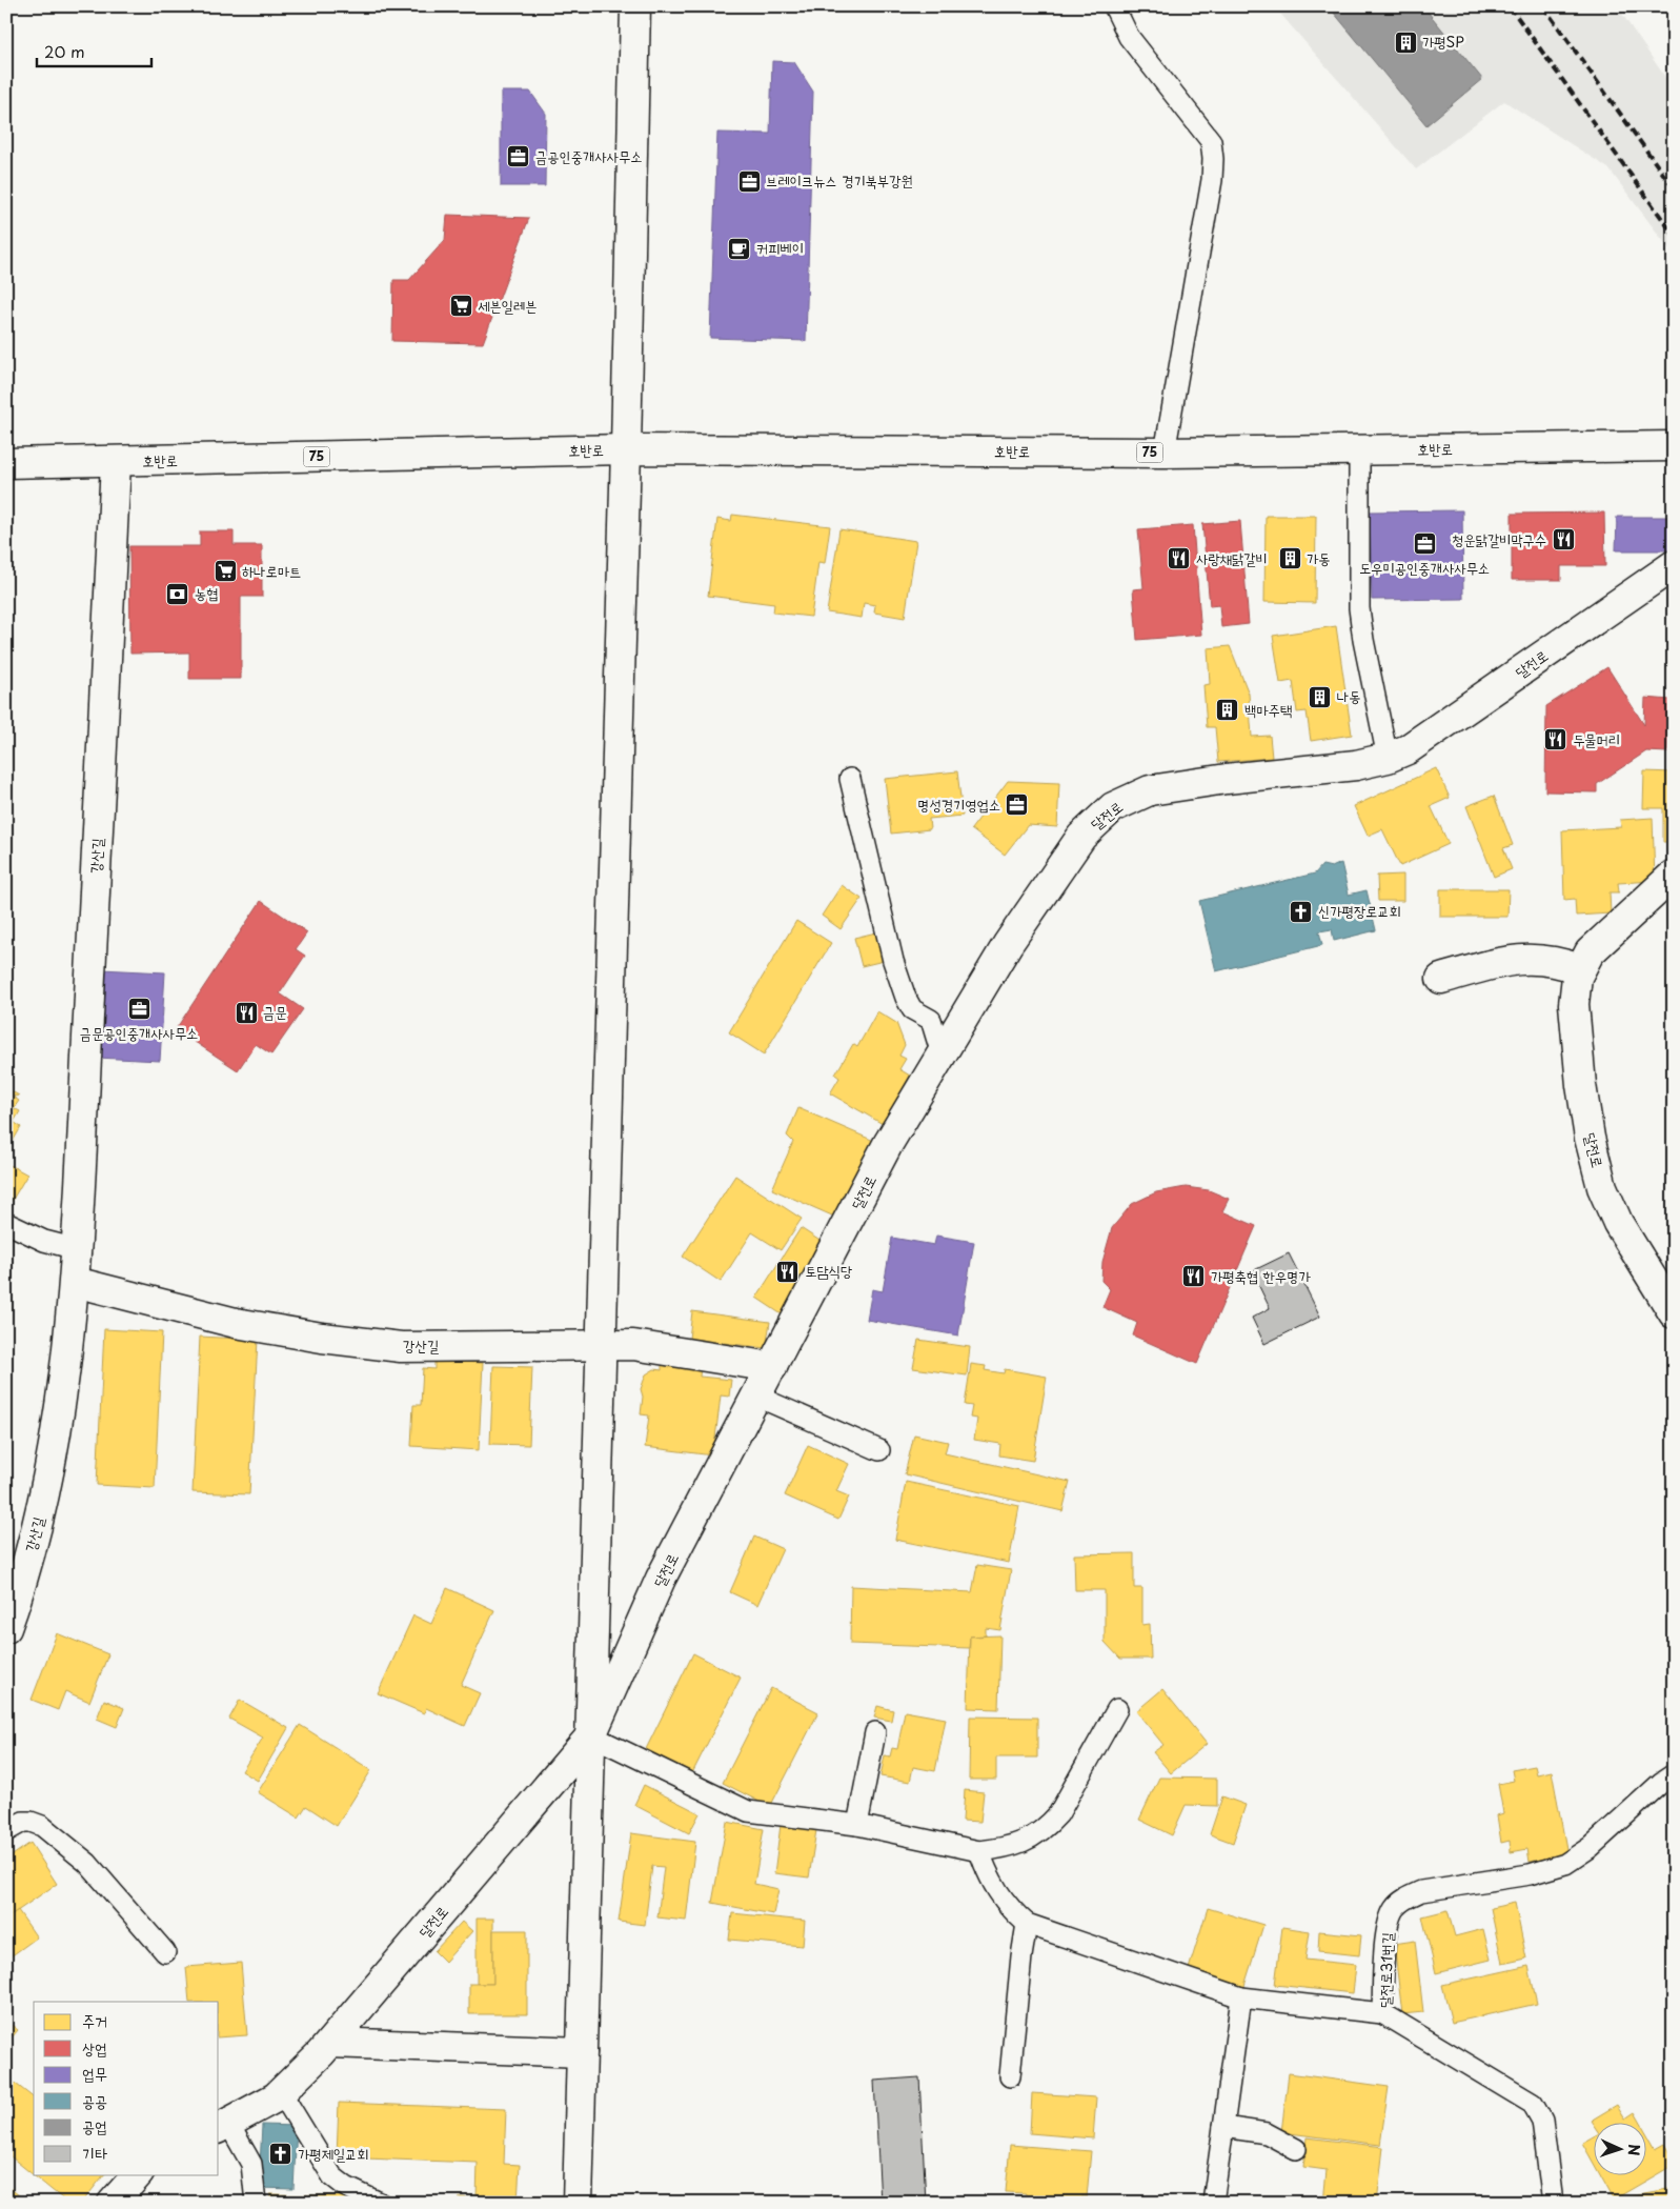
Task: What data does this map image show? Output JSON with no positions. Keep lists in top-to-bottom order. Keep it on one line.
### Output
{"streets":{"street":["호반로","75","달전로","강산길"],"lane":["달전로31번길"]},"crossings":[["호반로","강산길"],["달전로","강산길"]],"places":{"building":["가평SP","가동","나동","백마주택"],"office":["금공인중개사사무소","브레이크뉴스 경기북부강원","도우미공인중개사사무소","명성경기영업소","금문공인중개사사무소"],"cafe":["커피베이"],"supermarket":["세븐일레븐","하나로마트"],"restaurant":["청운닭갈비막구수","사랑채닭갈비","두물머리","금문","토담식당","가평축협 한우명가"],"bank":["농협"],"church":["신가평장로교회","가평제일교회"]},"legend":["주거","상업","업무","공공","공업","기타"],"scale_bar":"20 m","north":"right"}
